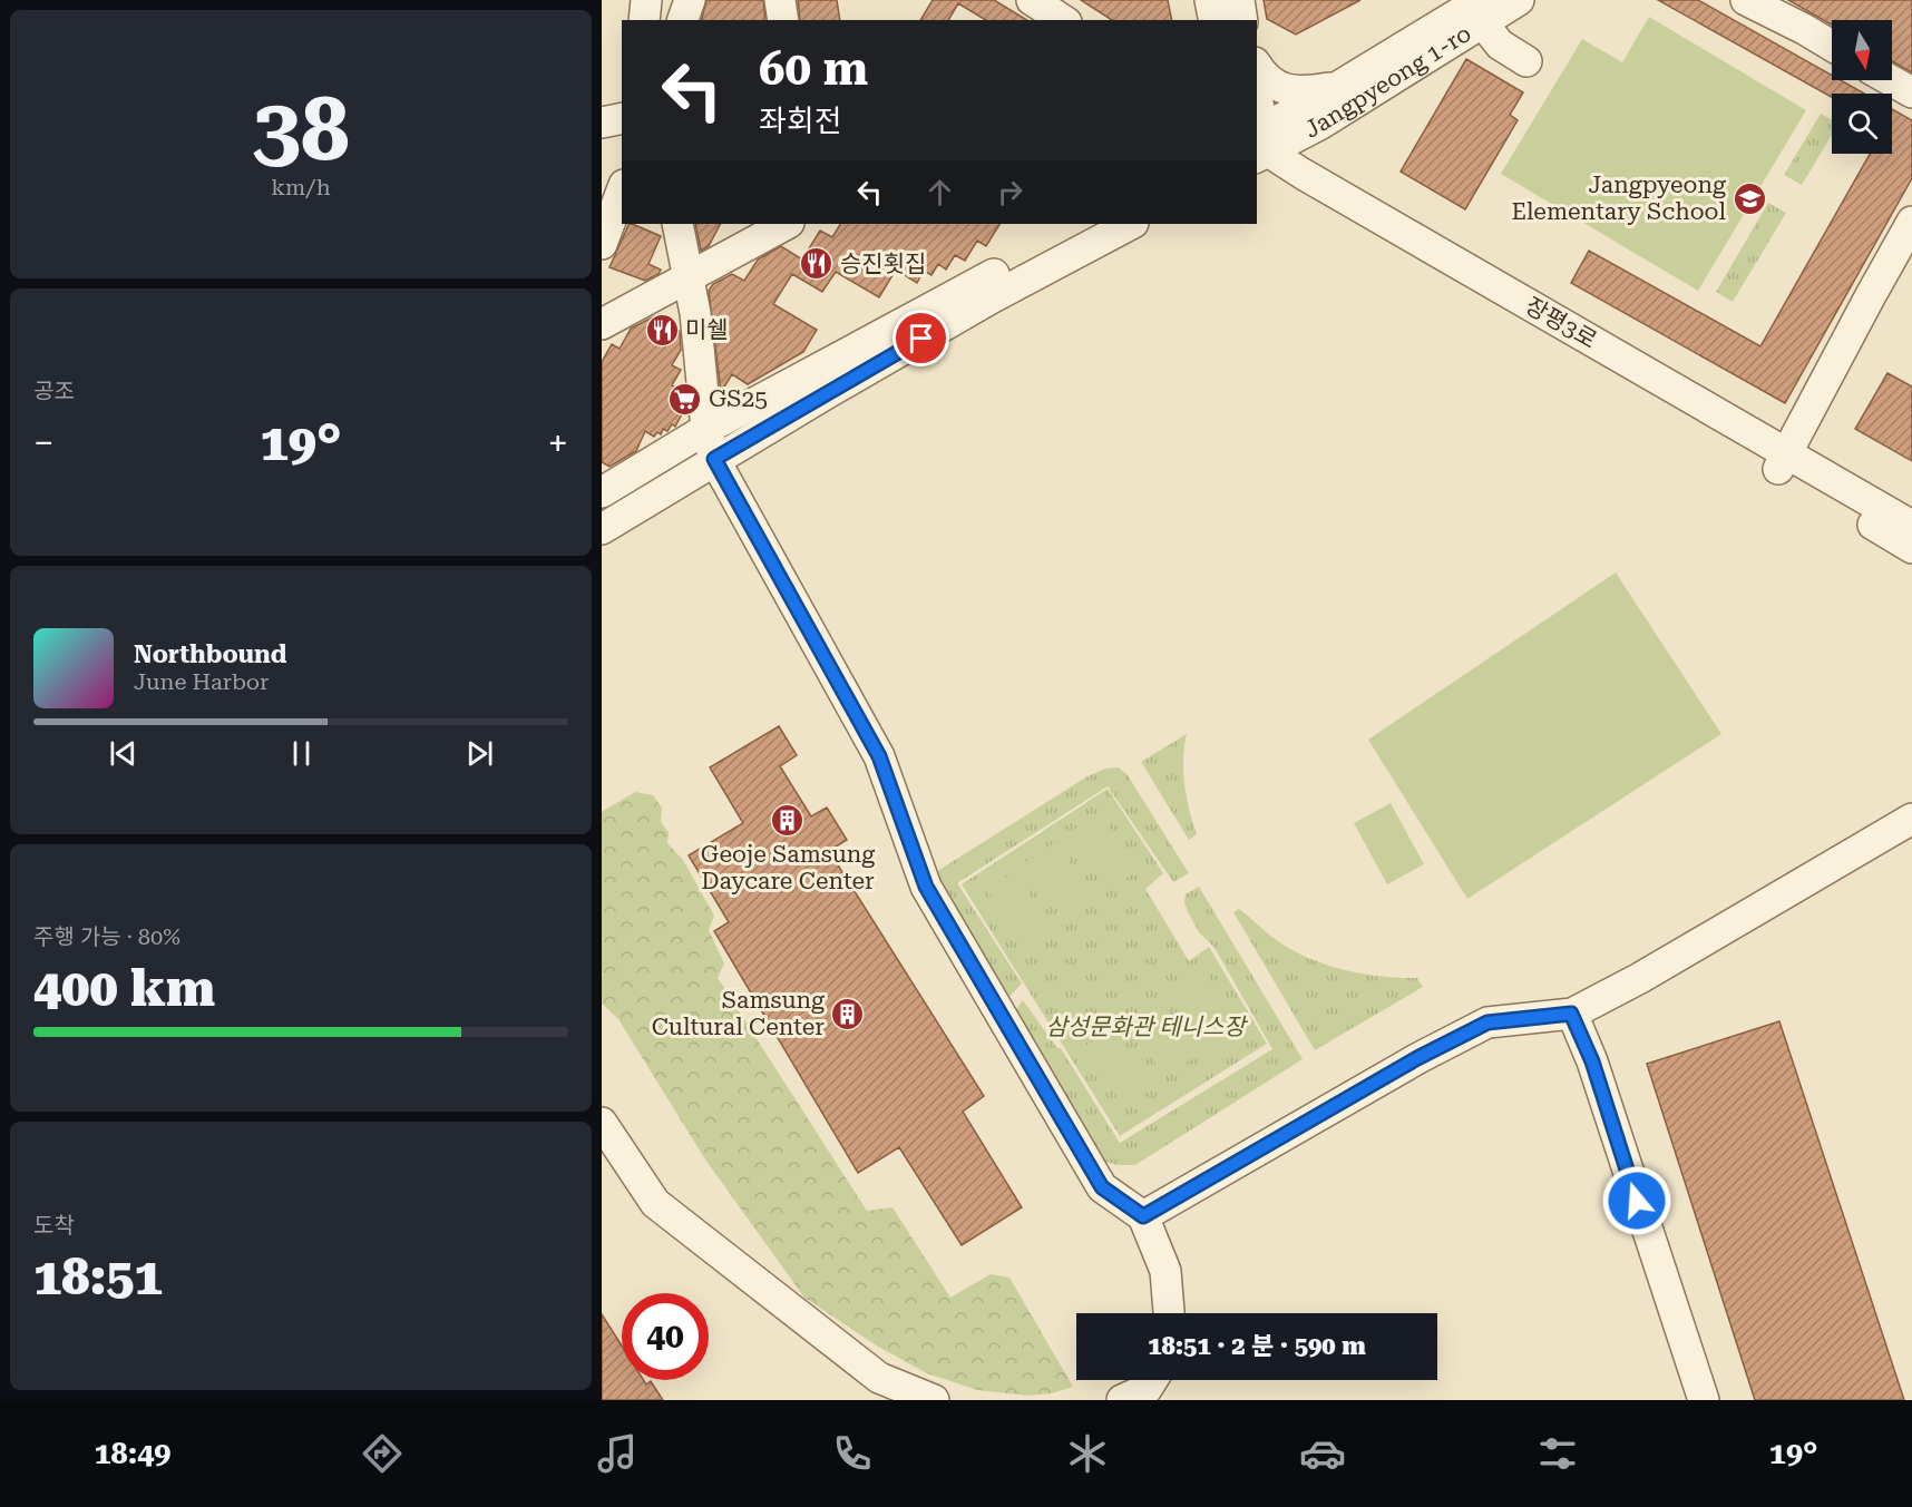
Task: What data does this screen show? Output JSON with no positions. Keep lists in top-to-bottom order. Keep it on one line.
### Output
{"streets":{"street":["Jangpyeong 1-ro","장평3로"]},"crossings":[["Jangpyeong 1-ro","장평3로"]],"parks":["삼성문화관 테니스장"],"places":{"school or university":["Jangpyeong Elementary School"],"restaurant":["승진횟집","미쉘"],"supermarket":["GS25"],"building":["Geoje Samsung Daycare Center","Samsung Cultural Center"]},"north":"bottom","page":{"tile":[["38","km/h"],"공조",["주행 가능 · 80%","400 km"],["도착","18:51"]],"turn":["60 m","좌회전"],"heat":["−","19°","+"],"song":["Northbound","June Harbor"],"limit":"40","trip":"18:51 · 2 분 · 590 m","tabs":["18:49","19°"]}}
